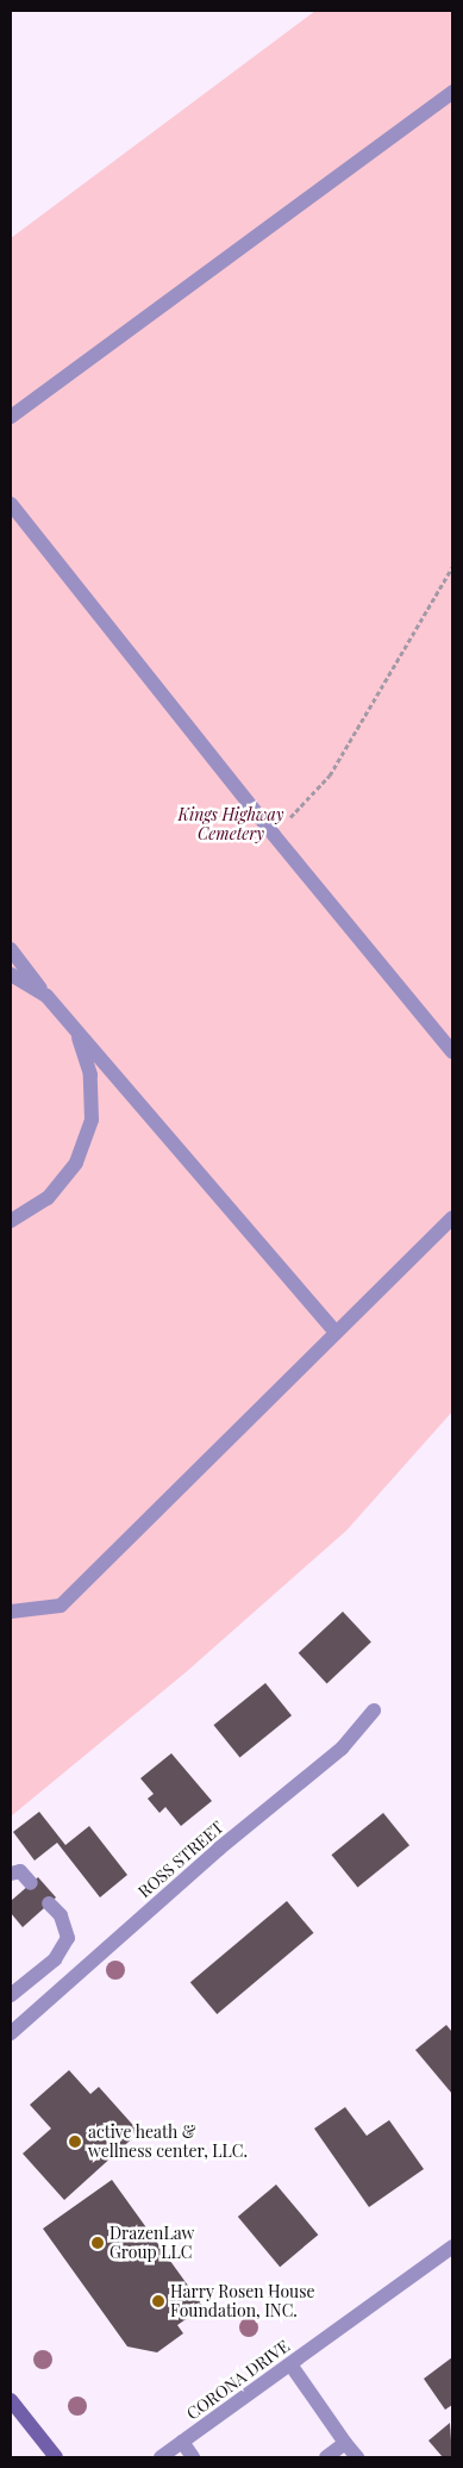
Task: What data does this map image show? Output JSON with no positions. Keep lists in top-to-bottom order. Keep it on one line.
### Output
{"streets":{"street":["ROSS STREET","CORONA DRIVE"]},"parks":["Kings Highway Cemetery"],"places":["active heath & wellness center, LLC.","DrazenLaw Group LLC","Harry Rosen House Foundation, INC."]}
